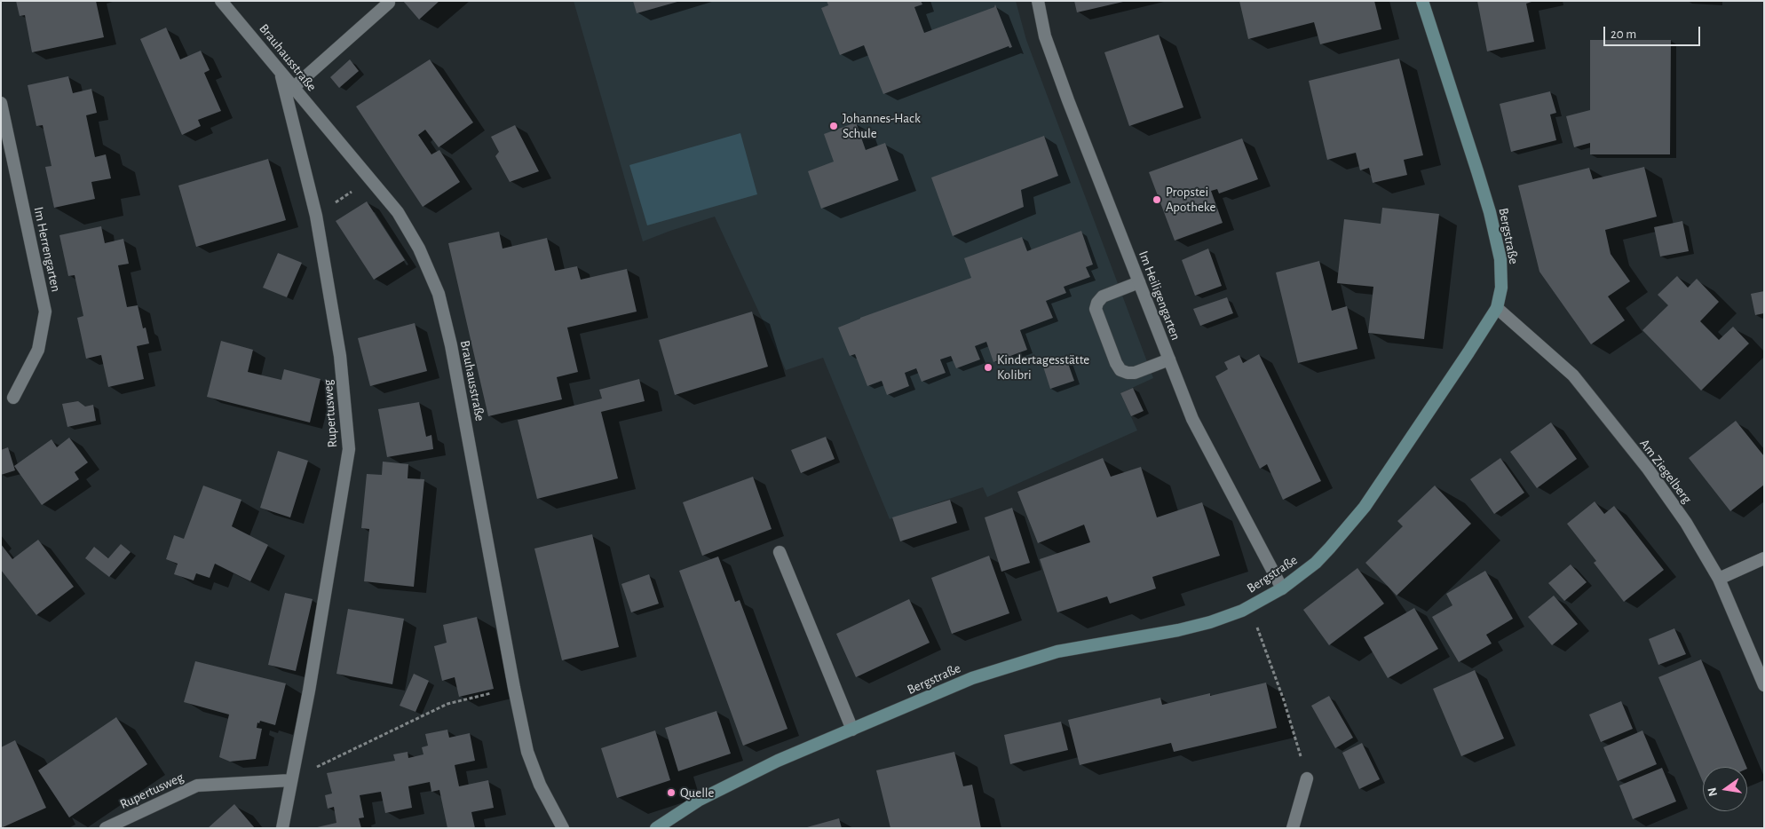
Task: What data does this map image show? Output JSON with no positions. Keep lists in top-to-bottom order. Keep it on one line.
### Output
{"streets":{"main road":["Bergstraße"],"street":["Brauhausstraße","Im Herrengarten","Im Heiligengarten","Rupertusweg","Am Ziegelberg"]},"crossings":[["Brauhausstraße","Rupertusweg"],["Bergstraße","Im Heiligengarten"],["Bergstraße","Am Ziegelberg"]],"places":["Johannes-Hack Schule","Propstei Apotheke","Kindertagesstätte Kolibri","Quelle"],"scale_bar":"20 m","north":"left"}
